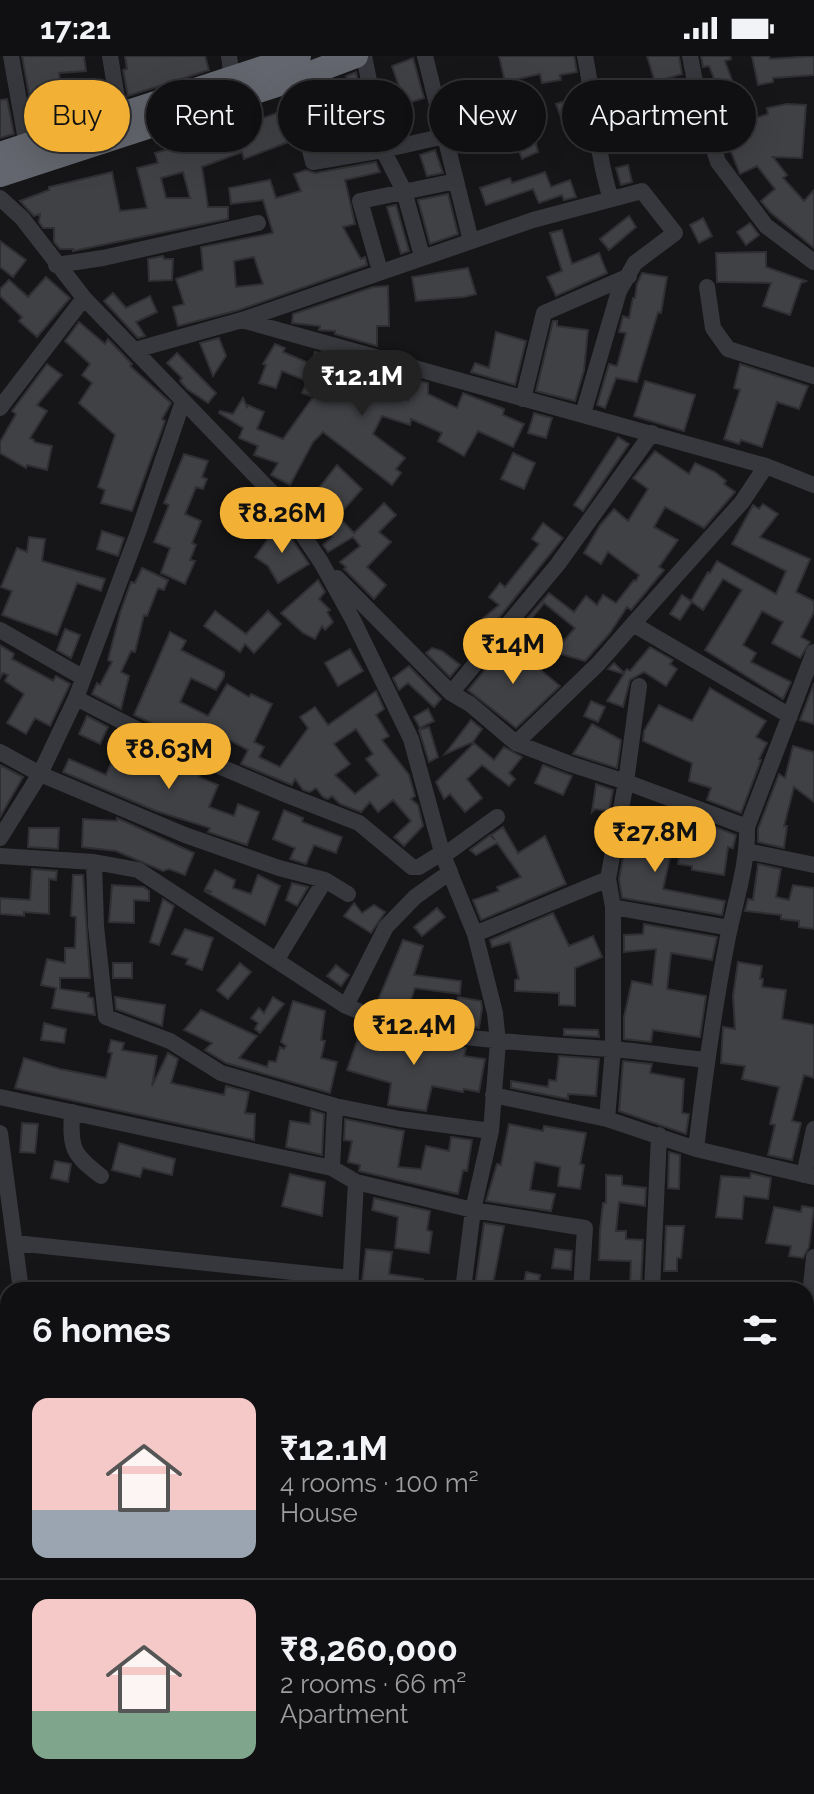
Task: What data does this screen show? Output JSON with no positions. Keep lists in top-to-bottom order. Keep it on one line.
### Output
{"page":{"status":"17:21","chip":["Buy","Rent","Filters","New","Apartment"],"price":["₹12.1M","₹8.26M","₹14M","₹8.63M","₹27.8M","₹12.4M"],"heading":"6 homes","list":[{"name":"₹12.1M","note":"4 rooms · 100 m² · House"},{"name":"₹8,260,000","note":"2 rooms · 66 m² · Apartment"}]}}
